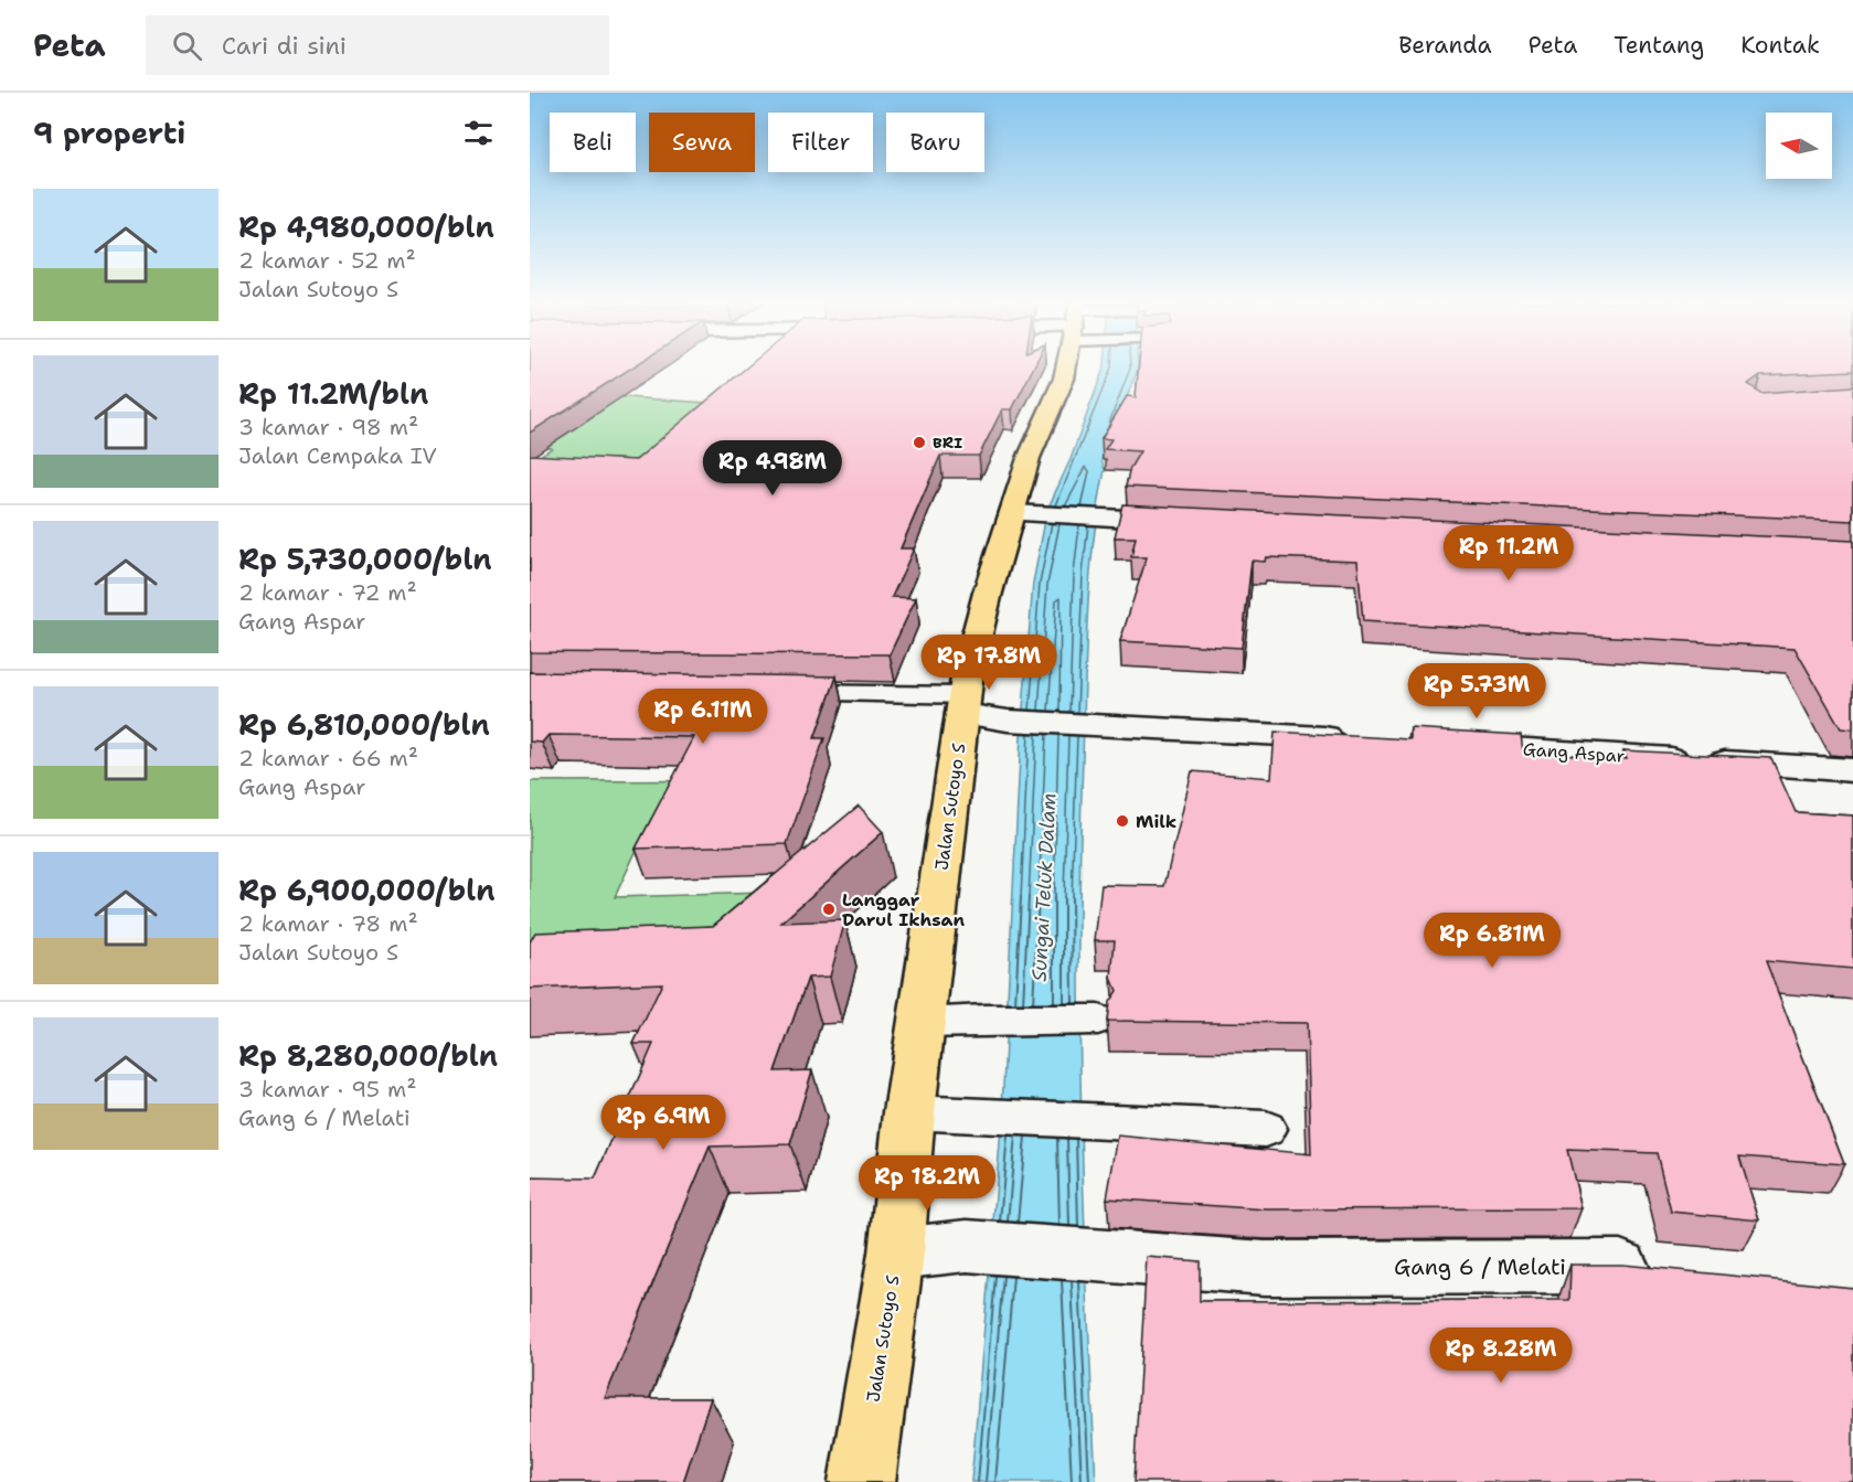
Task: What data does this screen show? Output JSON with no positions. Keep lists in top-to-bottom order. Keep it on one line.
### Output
{"streets":{"highway":["Jalan Sutoyo S"],"street":["Gang Aspar","Gang 6 / Melati"]},"crossings":[["Jalan Sutoyo S","Gang 6 / Melati"]],"water":["Sungai Teluk Dalam"],"places":["BRI","Milk","Langgar Darul Ikhsan"],"north":"left","page":{"header":"Peta","search":"Cari di sini","nav":["Beranda","Peta","Tentang","Kontak"],"heading":"9 properti","chip":["Beli","Sewa","Filter","Baru"],"list":[{"name":"Rp 4,980,000/bln","note":"2 kamar · 52 m² · Jalan Sutoyo S"},{"name":"Rp 11.2M/bln","note":"3 kamar · 98 m² · Jalan Cempaka IV"},{"name":"Rp 5,730,000/bln","note":"2 kamar · 72 m² · Gang Aspar"},{"name":"Rp 6,810,000/bln","note":"2 kamar · 66 m² · Gang Aspar"},{"name":"Rp 6,900,000/bln","note":"2 kamar · 78 m² · Jalan Sutoyo S"},{"name":"Rp 8,280,000/bln","note":"3 kamar · 95 m² · Gang 6 / Melati"}],"price":["Rp 4.98M","Rp 11.2M","Rp 17.8M","Rp 5.73M","Rp 6.11M","Rp 6.81M","Rp 6.9M","Rp 18.2M","Rp 8.28M"]}}
